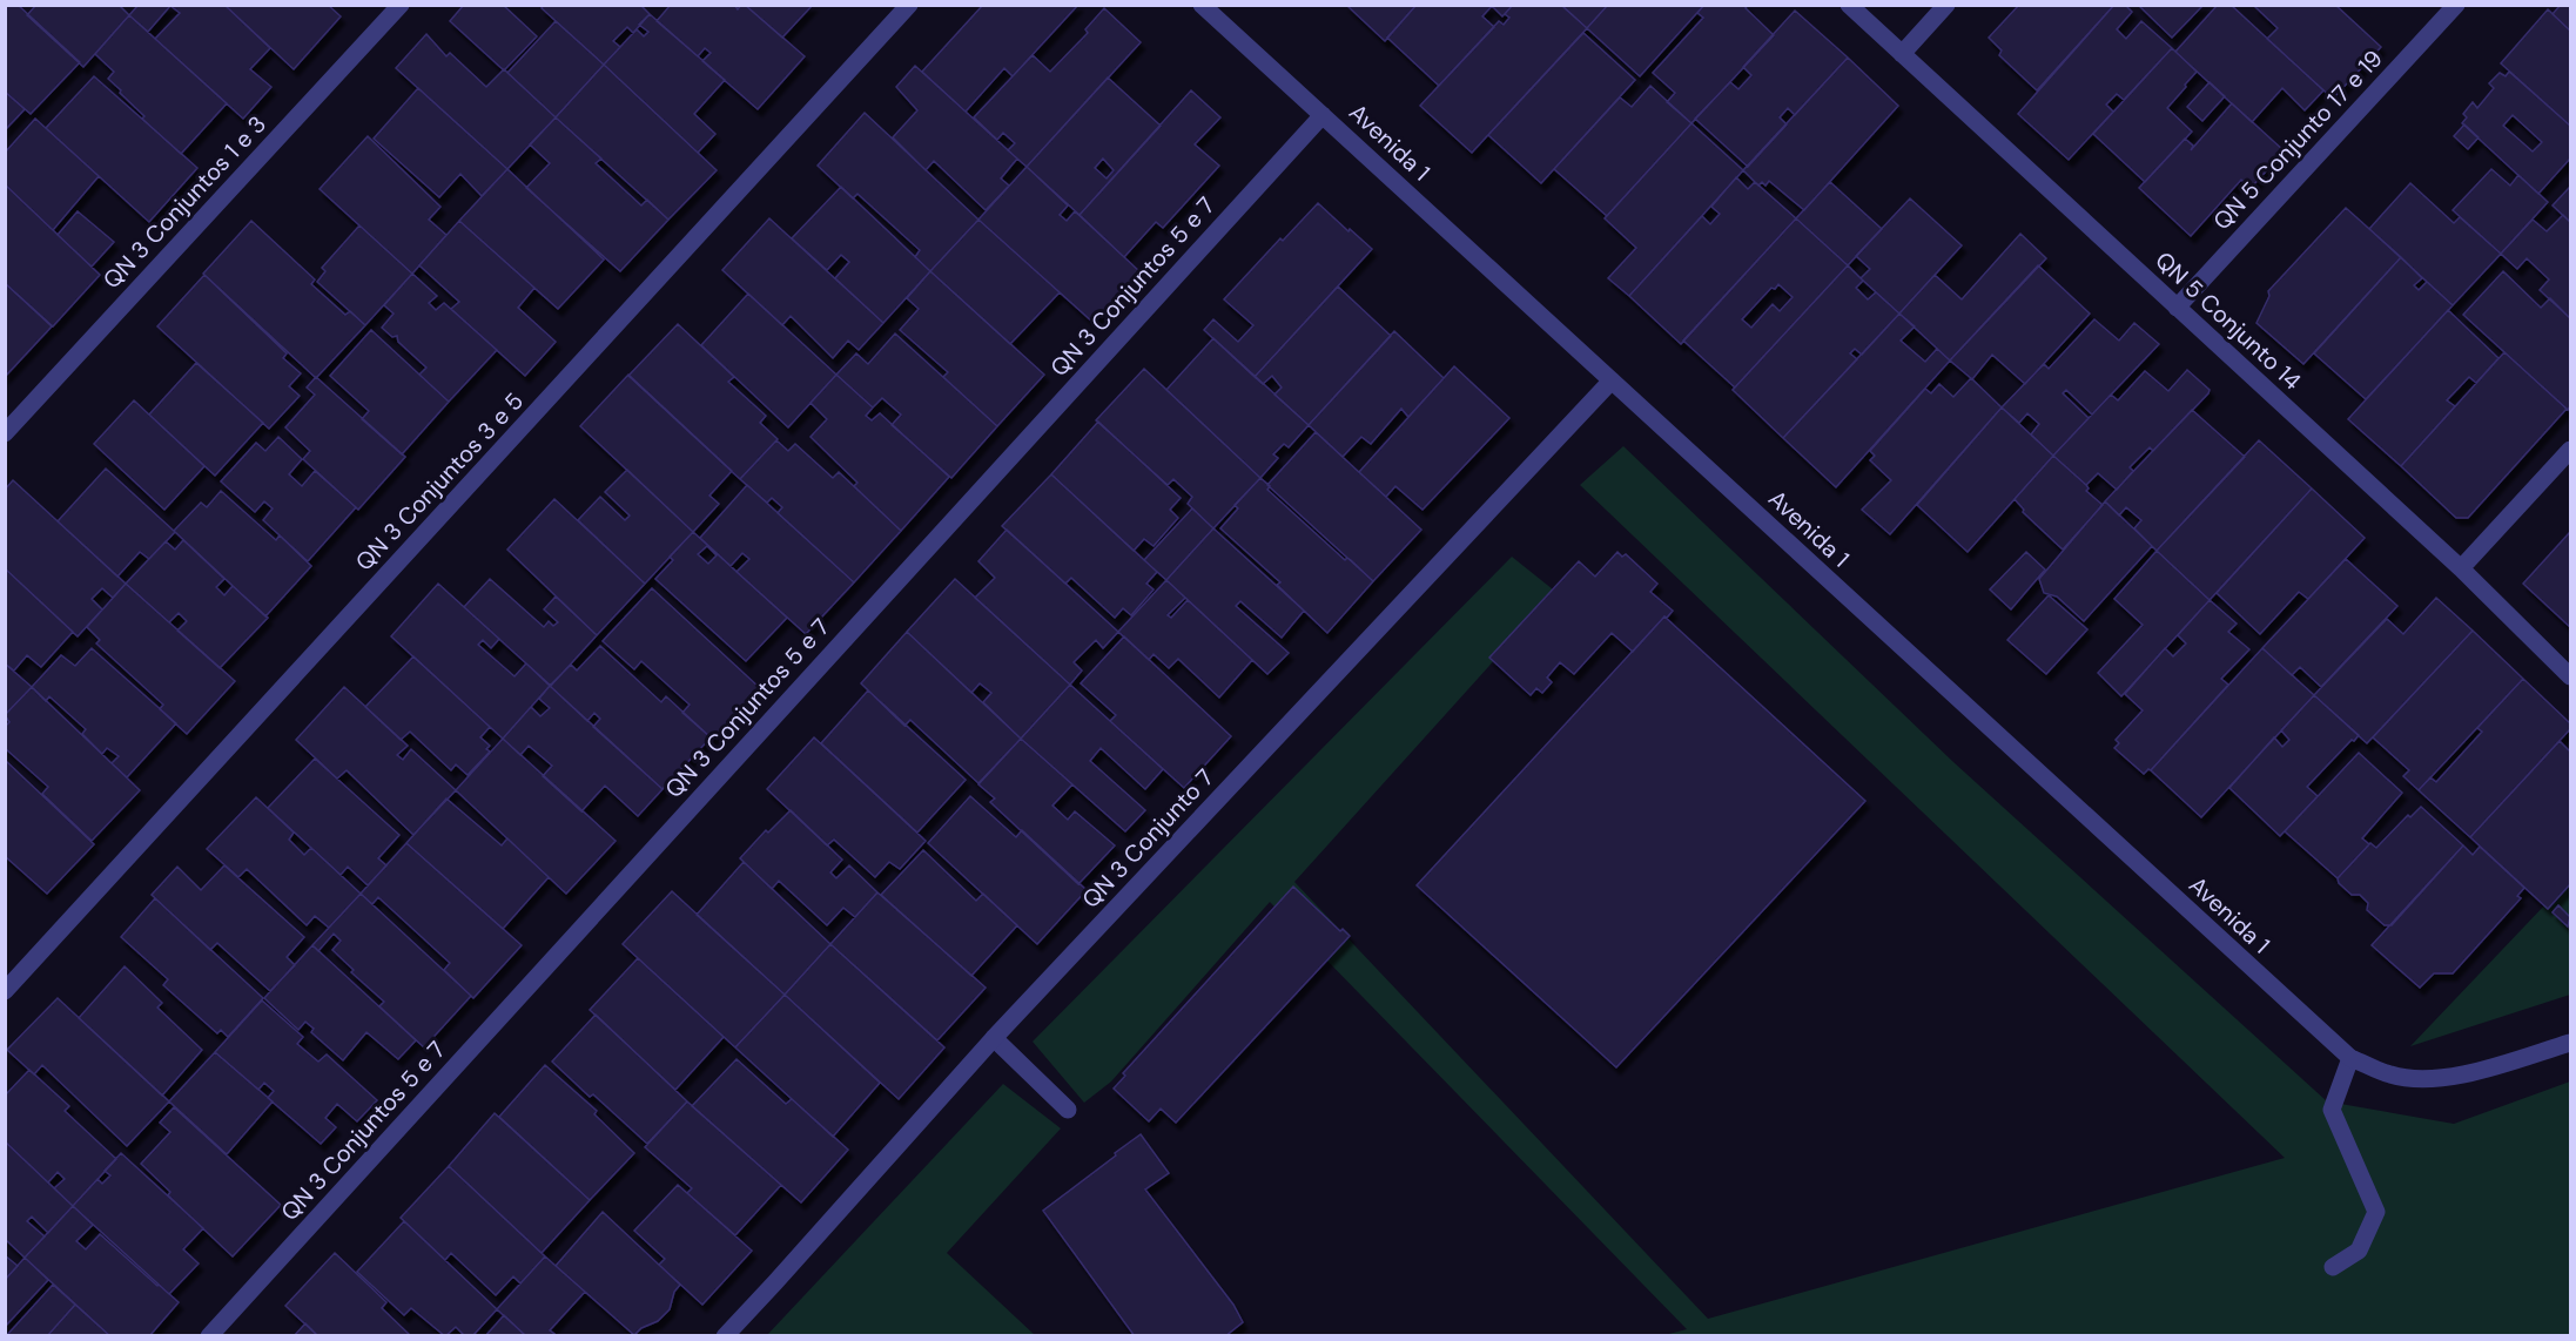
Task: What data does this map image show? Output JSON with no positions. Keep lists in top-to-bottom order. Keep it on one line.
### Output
{"streets":{"street":["QN 5 Conjunto 17 e 19","Avenida 1","QN 3 Conjuntos 1 e 3","QN 3 Conjuntos 5 e 7","QN 5 Conjunto 14","QN 3 Conjuntos 3 e 5","QN 3 Conjunto 7"]},"crossings":[["QN 5 Conjunto 17 e 19","QN 5 Conjunto 14"],["Avenida 1","QN 3 Conjuntos 5 e 7"],["Avenida 1","QN 3 Conjunto 7"]]}
